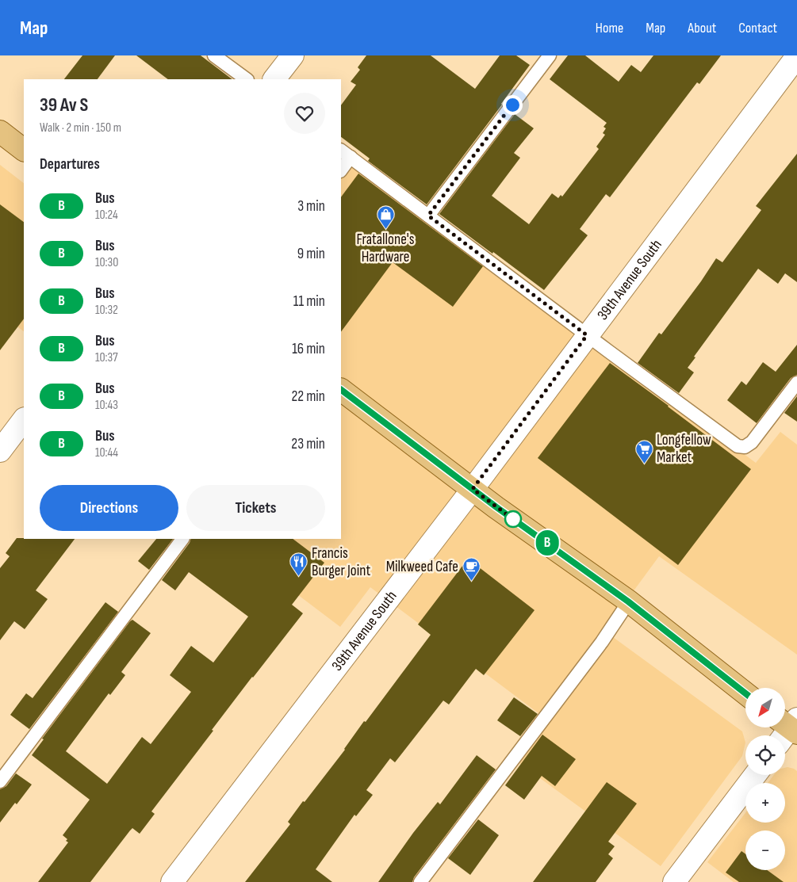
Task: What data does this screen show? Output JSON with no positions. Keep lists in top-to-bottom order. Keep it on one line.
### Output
{"streets":{"street":["39th Avenue South"]},"places":{"shop":["Fratallone's Hardware"],"supermarket":["Longfellow Market"],"restaurant":["Francis Burger Joint"],"cafe":["Milkweed Cafe"]},"lines":["bus line B"],"north":"bottom left","page":{"header":"Map","nav":["Home","Map","About","Contact"],"on_map":"B","heading":[["39 Av S","Walk · 2 min · 150 m"],"Departures"],"list":[{"mark":"B","name":"Bus","note":"10:24","value":"3 min"},{"mark":"B","name":"Bus","note":"10:30","value":"9 min"},{"mark":"B","name":"Bus","note":"10:32","value":"11 min"},{"mark":"B","name":"Bus","note":"10:37","value":"16 min"},{"mark":"B","name":"Bus","note":"10:43","value":"22 min"},{"mark":"B","name":"Bus","note":"10:44","value":"23 min"}],"buttons":["Directions","Tickets"],"map_buttons":["+","−"]}}
